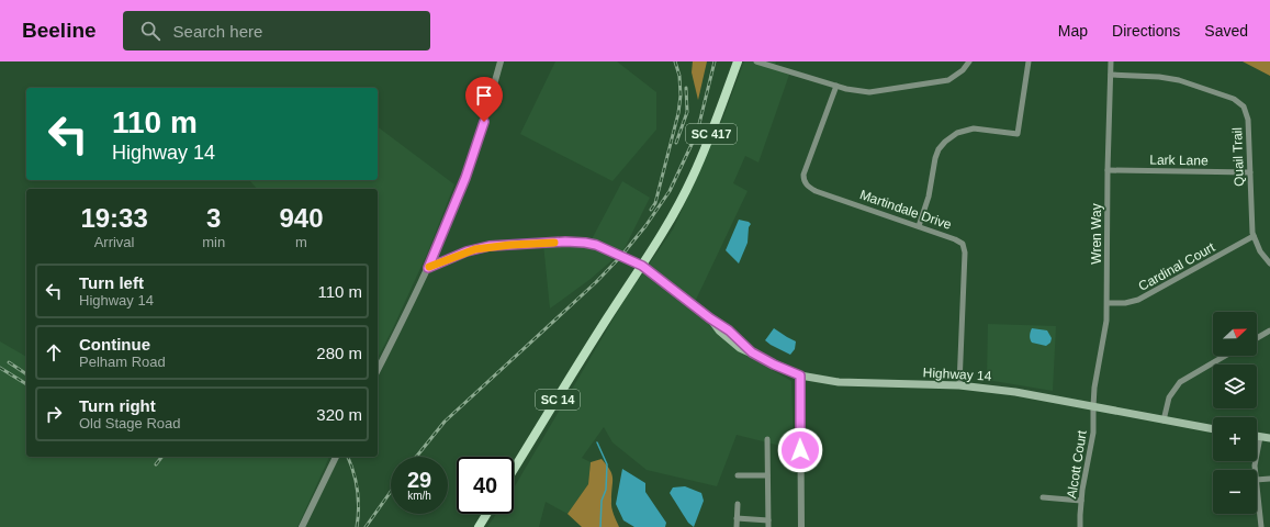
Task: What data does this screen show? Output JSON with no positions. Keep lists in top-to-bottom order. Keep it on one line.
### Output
{"streets":{"main road":["SC 417","Highway 14","SC 14"],"street":["Quail Trail","Lark Lane","Martindale Drive","Wren Way","Cardinal Court","Alcott Court"]},"crossings":[["SC 417","Highway 14"],["SC 417","SC 14"],["Quail Trail","Lark Lane"],["Quail Trail","Wren Way"],["Quail Trail","Cardinal Court"],["Lark Lane","Wren Way"],["Martindale Drive","Highway 14"],["Wren Way","Cardinal Court"],["Wren Way","Highway 14"],["Wren Way","Alcott Court"],["Highway 14","SC 14"],["Highway 14","Alcott Court"]],"north":"right","page":{"header":"Beeline","search":"Search here","nav":["Map","Directions","Saved"],"turn":["110 m","Highway 14"],"eta":["19:33","Arrival","3","min","940","m"],"list":[{"name":"Turn left","note":"Highway 14","value":"110 m"},{"name":"Continue","note":"Pelham Road","value":"280 m"},{"name":"Turn right","note":"Old Stage Road","value":"320 m"}],"map_buttons":["+","−"],"speed":"29 km/h","limit":"40"}}
